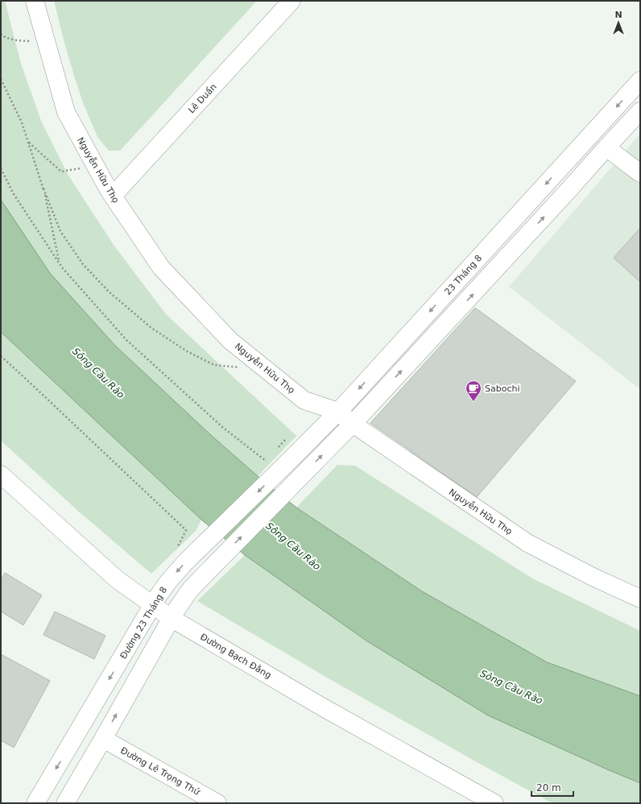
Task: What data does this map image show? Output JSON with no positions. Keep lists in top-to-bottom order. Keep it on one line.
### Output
{"streets":{"street":["Lê Duẩn","Nguyễn Hữu Thọ","23 Tháng 8","Đường 23 Tháng 8","Đường Bạch Đằng","Đường Lê Trọng Thứ"]},"crossings":[["Lê Duẩn","Nguyễn Hữu Thọ"],["Nguyễn Hữu Thọ","23 Tháng 8"],["23 Tháng 8","Đường 23 Tháng 8"],["Đường 23 Tháng 8","Đường Bạch Đằng"]],"water":["Sông Cầu Rào"],"places":{"cafe":["Sabochi"]},"scale_bar":"20 m","north":"top"}
